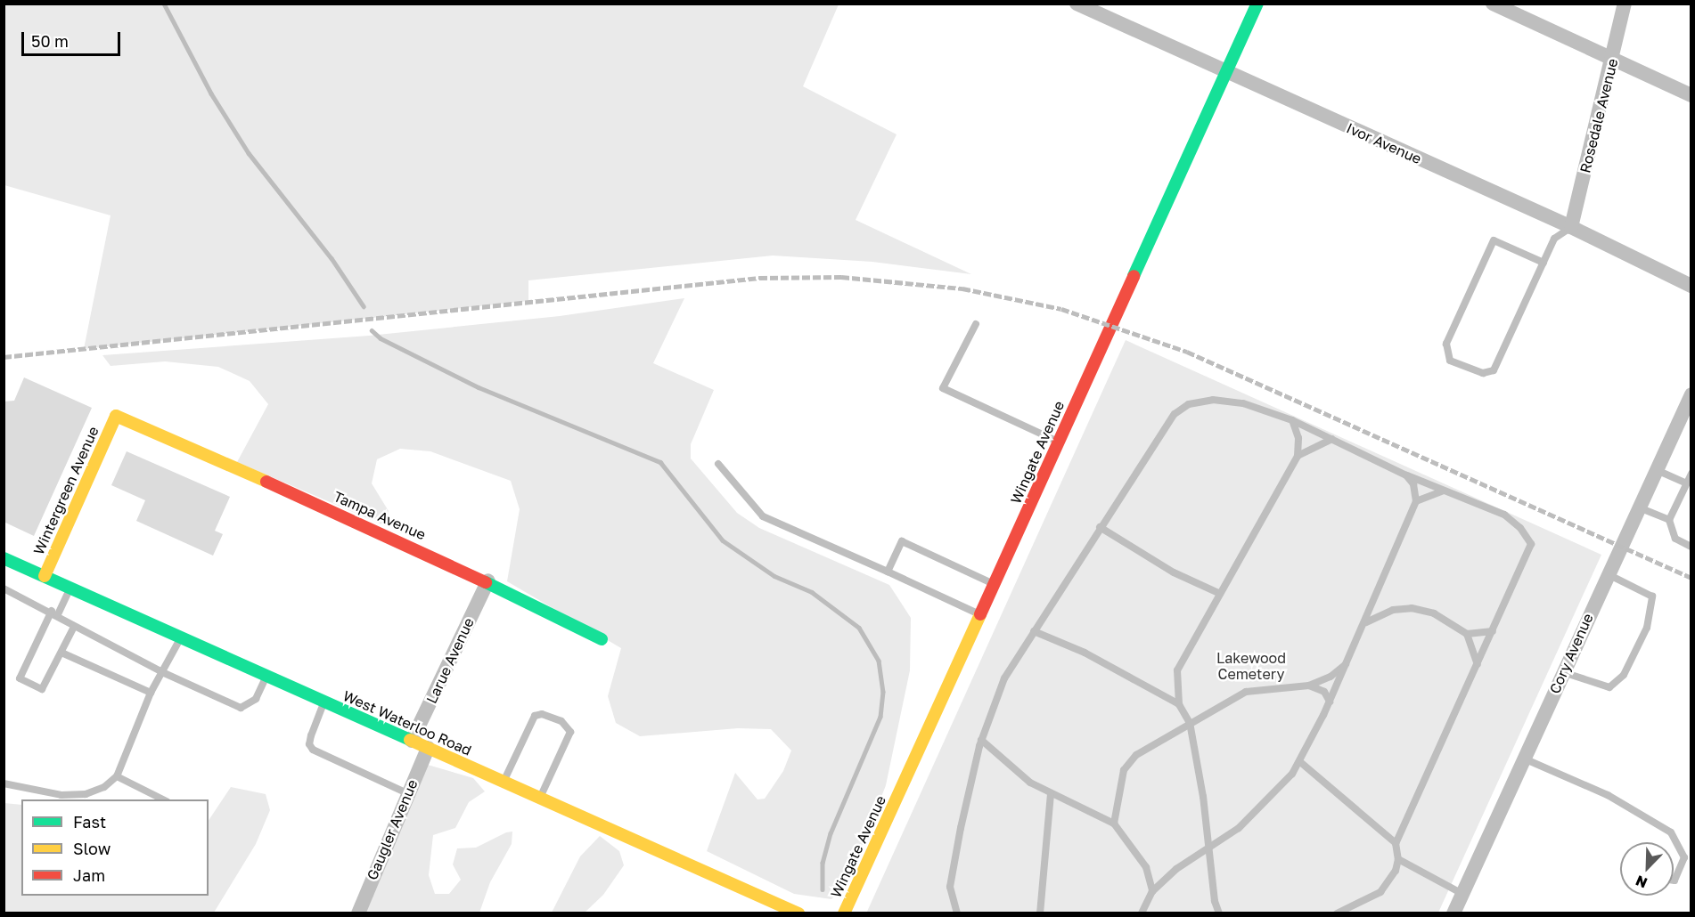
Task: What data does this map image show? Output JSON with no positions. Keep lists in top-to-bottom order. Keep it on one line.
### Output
{"streets":{"street":["Rosedale Avenue","Ivor Avenue","Wingate Avenue","Wintergreen Avenue","Tampa Avenue","Cory Avenue","Larue Avenue","West Waterloo Road","Gaugler Avenue"]},"crossings":[["Rosedale Avenue","Ivor Avenue"],["Ivor Avenue","Wingate Avenue"],["Wintergreen Avenue","Tampa Avenue"],["Wintergreen Avenue","West Waterloo Road"],["Tampa Avenue","Larue Avenue"],["Larue Avenue","West Waterloo Road"],["West Waterloo Road","Gaugler Avenue"]],"parks":["Lakewood Cemetery"],"legend":["Fast","Slow","Jam"],"scale_bar":"50 m","north":"bottom left"}
